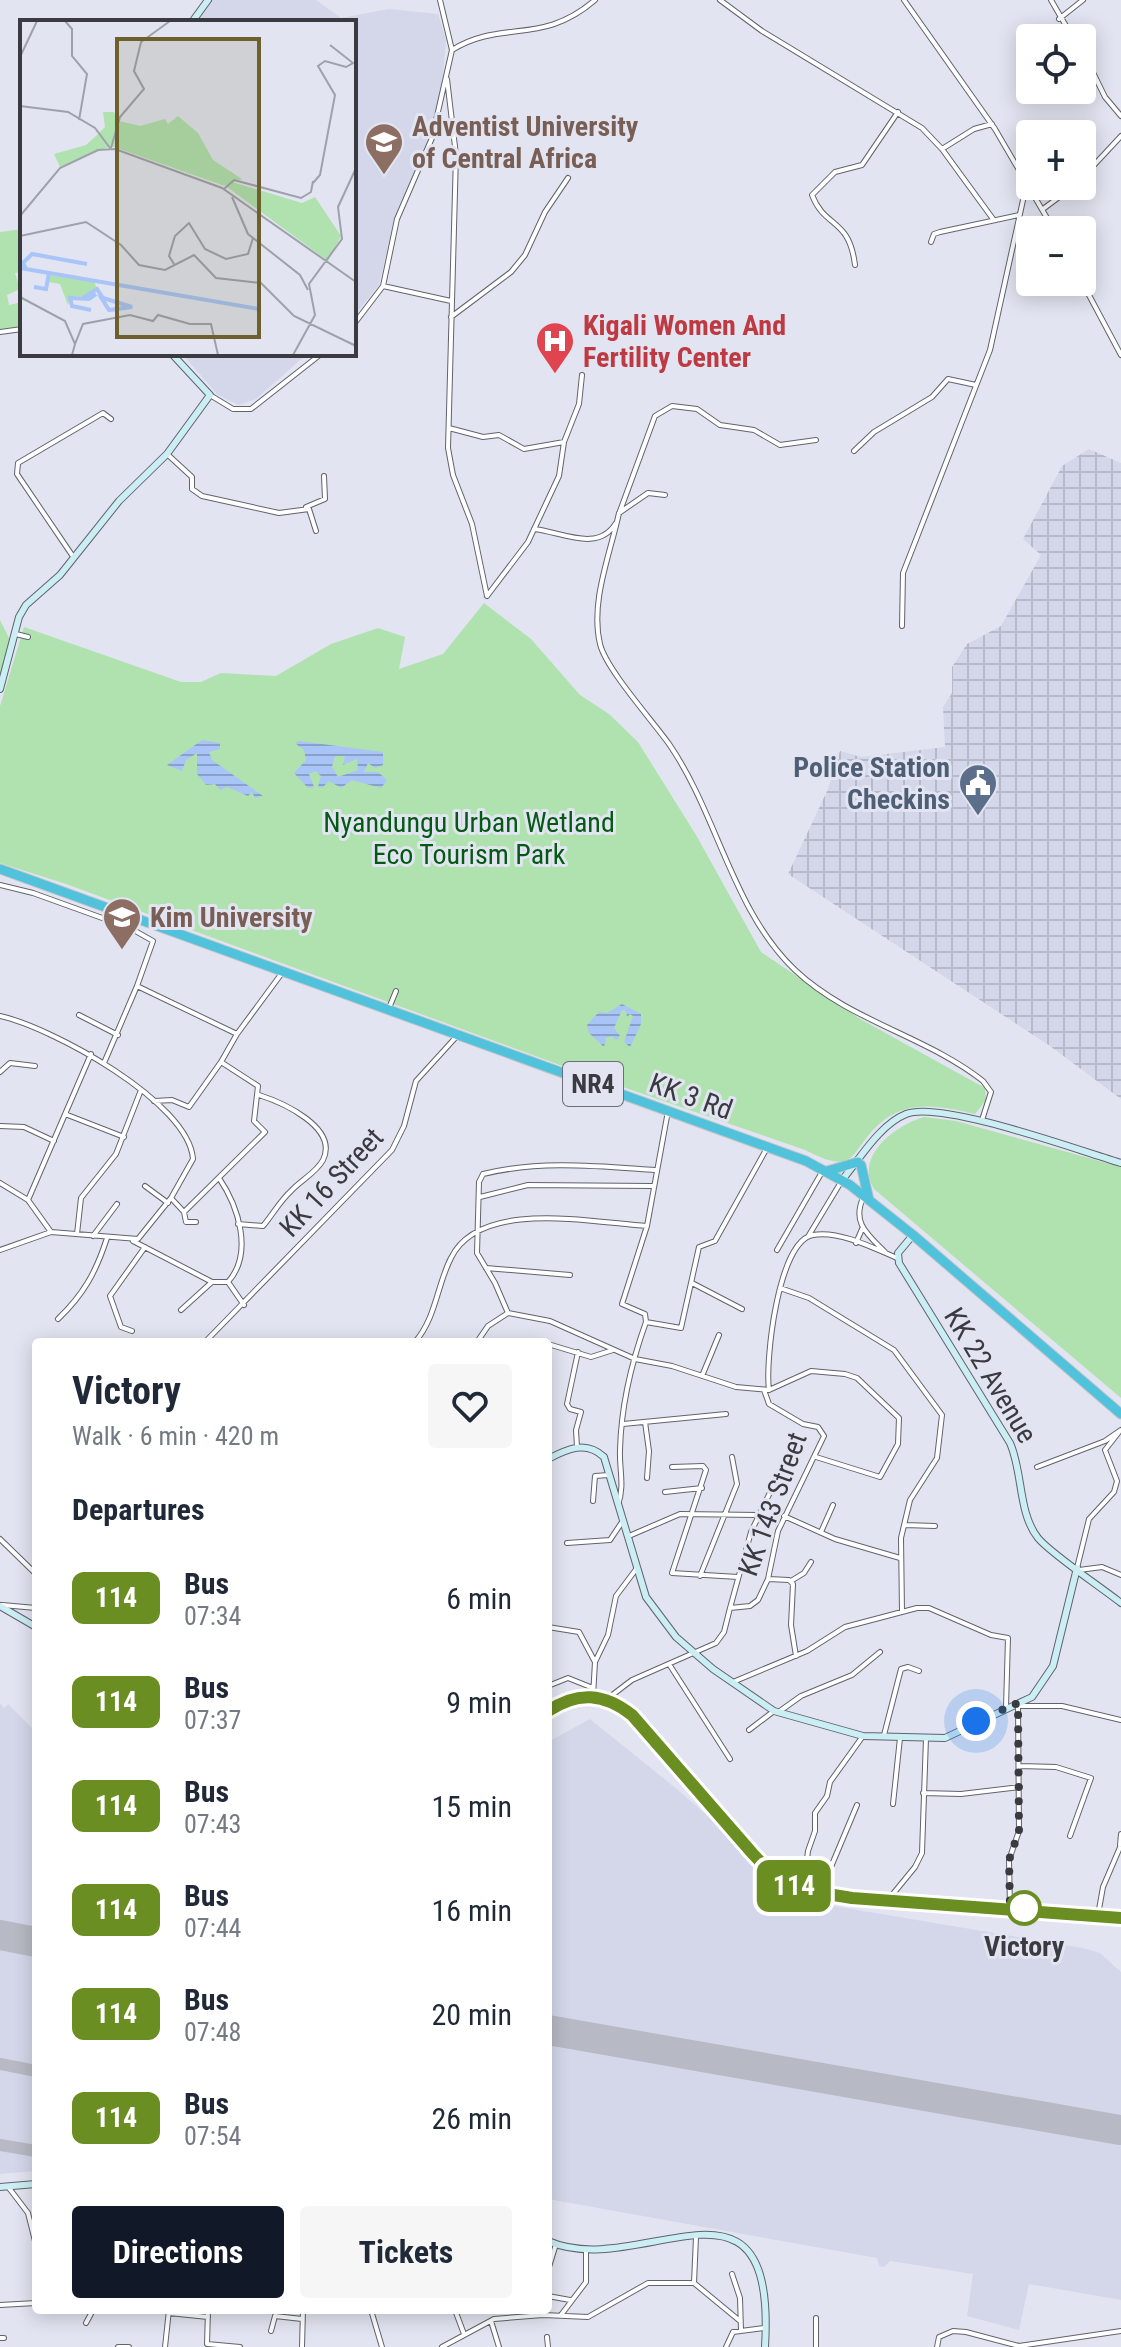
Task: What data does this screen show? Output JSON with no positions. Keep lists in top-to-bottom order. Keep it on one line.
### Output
{"streets":{"highway":["NR4","KK 3 Rd"],"street":["KK 16 Street","KK 22 Avenue","KK 143 Street"]},"crossings":[["KK 3 Rd","KK 16 Street"]],"parks":["Nyandungu Urban Wetland Eco Tourism Park"],"places":{"school or university":["Adventist University of Central Africa","Kim University"],"hospital":["Kigali Women And Fertility Center"],"public building":["Police Station Checkins"],"other":["Victory"]},"lines":["bus line 114"],"page":{"on_map":"114","map_buttons":["+","−"],"heading":[["Victory","Walk · 6 min · 420 m"],"Departures"],"list":[{"mark":"114","name":"Bus","note":"07:34","value":"6 min"},{"mark":"114","name":"Bus","note":"07:37","value":"9 min"},{"mark":"114","name":"Bus","note":"07:43","value":"15 min"},{"mark":"114","name":"Bus","note":"07:44","value":"16 min"},{"mark":"114","name":"Bus","note":"07:48","value":"20 min"},{"mark":"114","name":"Bus","note":"07:54","value":"26 min"}],"buttons":["Directions","Tickets"]}}
